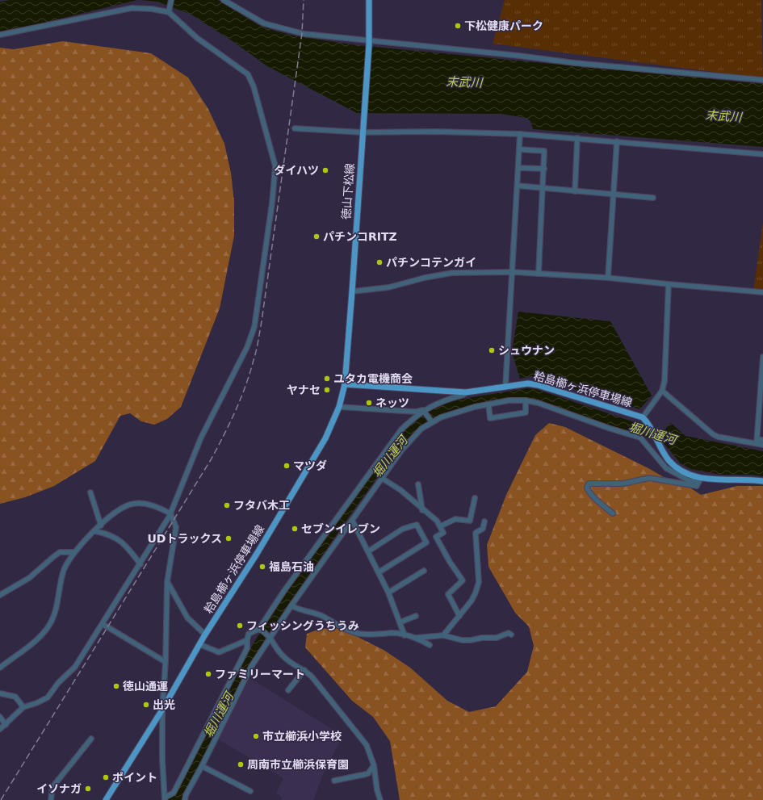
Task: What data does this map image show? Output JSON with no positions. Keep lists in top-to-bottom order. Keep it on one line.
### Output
{"streets":{"main road":["徳山下松線","粭島櫛ヶ浜停車場線"]},"crossings":[["徳山下松線","粭島櫛ヶ浜停車場線"]],"water":["末武川","堀川運河"],"places":["下松健康パーク","ダイハツ","パチンコRITZ","パチンコテンガイ","シュウナン","ユタカ電機商会","ヤナセ","ネッツ","マツダ","フタバ木工","セブンイレブン","UDトラックス","福島石油","フィッシングうちうみ","ファミリーマート","徳山通運","出光","市立櫛浜小学校","周南市立櫛浜保育園","ポイント","イソナガ"]}
